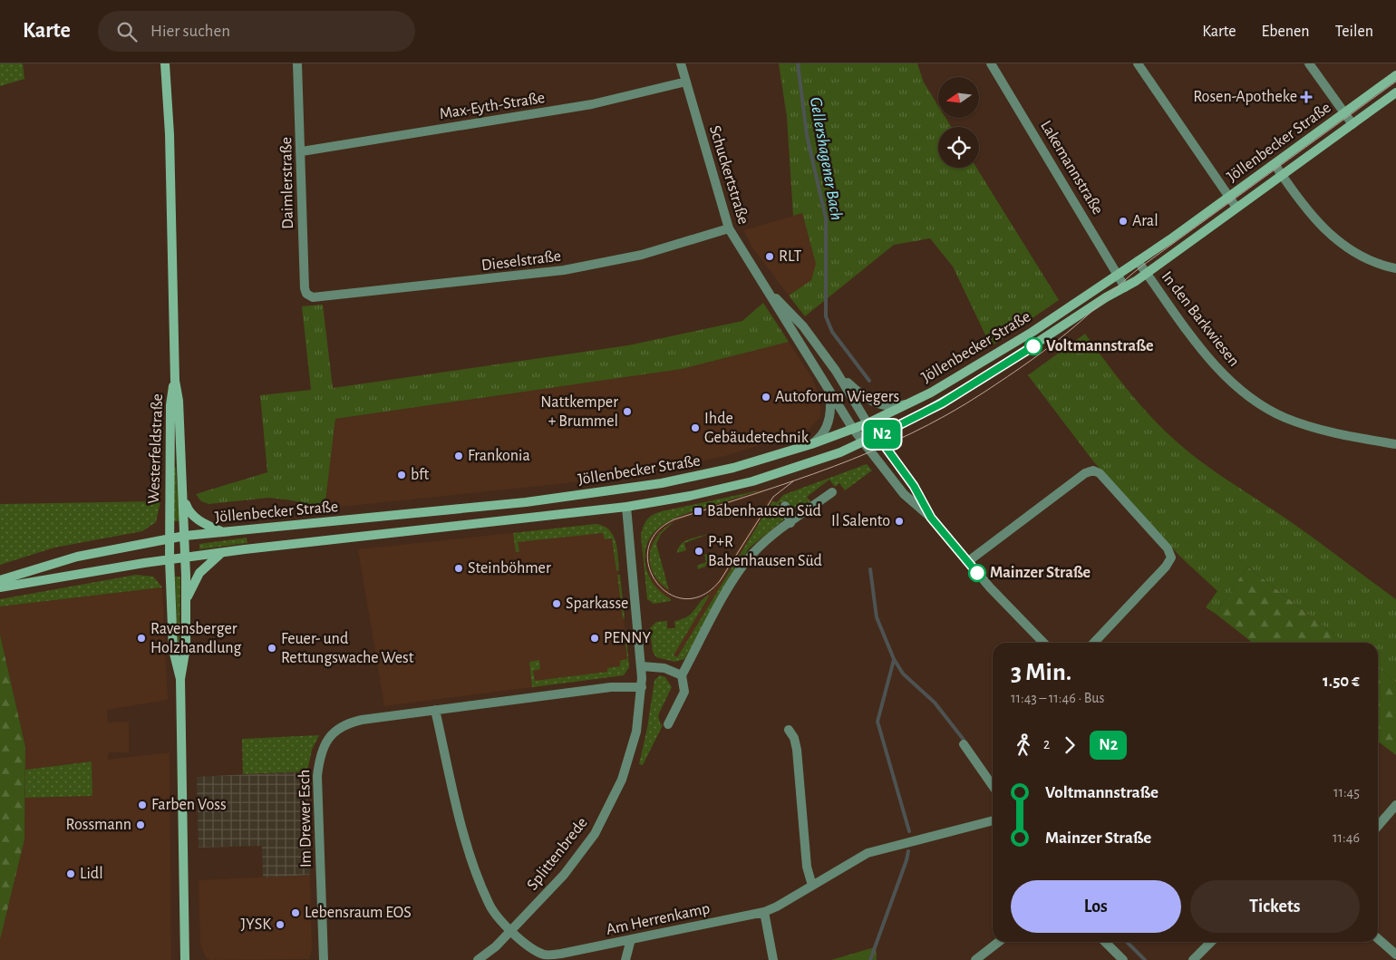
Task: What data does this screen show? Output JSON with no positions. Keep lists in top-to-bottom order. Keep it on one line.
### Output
{"streets":{"main road":["Jöllenbecker Straße","Westerfeldstraße","Splittenbrede"],"street":["Max-Eyth-Straße","Lakemannstraße","Schuckertstraße","Daimlerstraße","Dieselstraße","In den Barkwiesen","Im Drewer Esch","Am Herrenkamp"]},"crossings":[["Max-Eyth-Straße","Schuckertstraße"],["Max-Eyth-Straße","Daimlerstraße"],["Jöllenbecker Straße","Lakemannstraße"],["Jöllenbecker Straße","Schuckertstraße"],["Jöllenbecker Straße","In den Barkwiesen"],["Jöllenbecker Straße","Westerfeldstraße"],["Jöllenbecker Straße","Splittenbrede"],["Schuckertstraße","Dieselstraße"],["Daimlerstraße","Dieselstraße"],["Im Drewer Esch","Splittenbrede"],["Splittenbrede","Am Herrenkamp"]],"water":["Gellershagener Bach"],"places":{"health":["Rosen-Apotheke"],"other":["Aral","RLT","Voltmannstraße","Autoforum Wiegers","Nattkemper + Brummel","Ihde Gebäudetechnik","Frankonia","bft","Il Salento","P+R Babenhausen Süd","Steinböhmer","Mainzer Straße","Sparkasse","Ravensberger Holzhandlung","PENNY","Feuer- und Rettungswache West","Farben Voss","Rossmann","Lidl","Lebensraum EOS","JYSK"],"transit":["Babenhausen Süd"]},"lines":["bus line N2"],"north":"left","page":{"header":"Karte","search":"Hier suchen","nav":["Karte","Ebenen","Teilen"],"on_map":"N2","heading":["3 Min.","11:43 – 11:46 · Bus","1.50 €"],"legs":["2","N2"],"list":[{"name":"Voltmannstraße","value":"11:45"},{"name":"Mainzer Straße","value":"11:46"}],"buttons":["Los","Tickets"]}}
